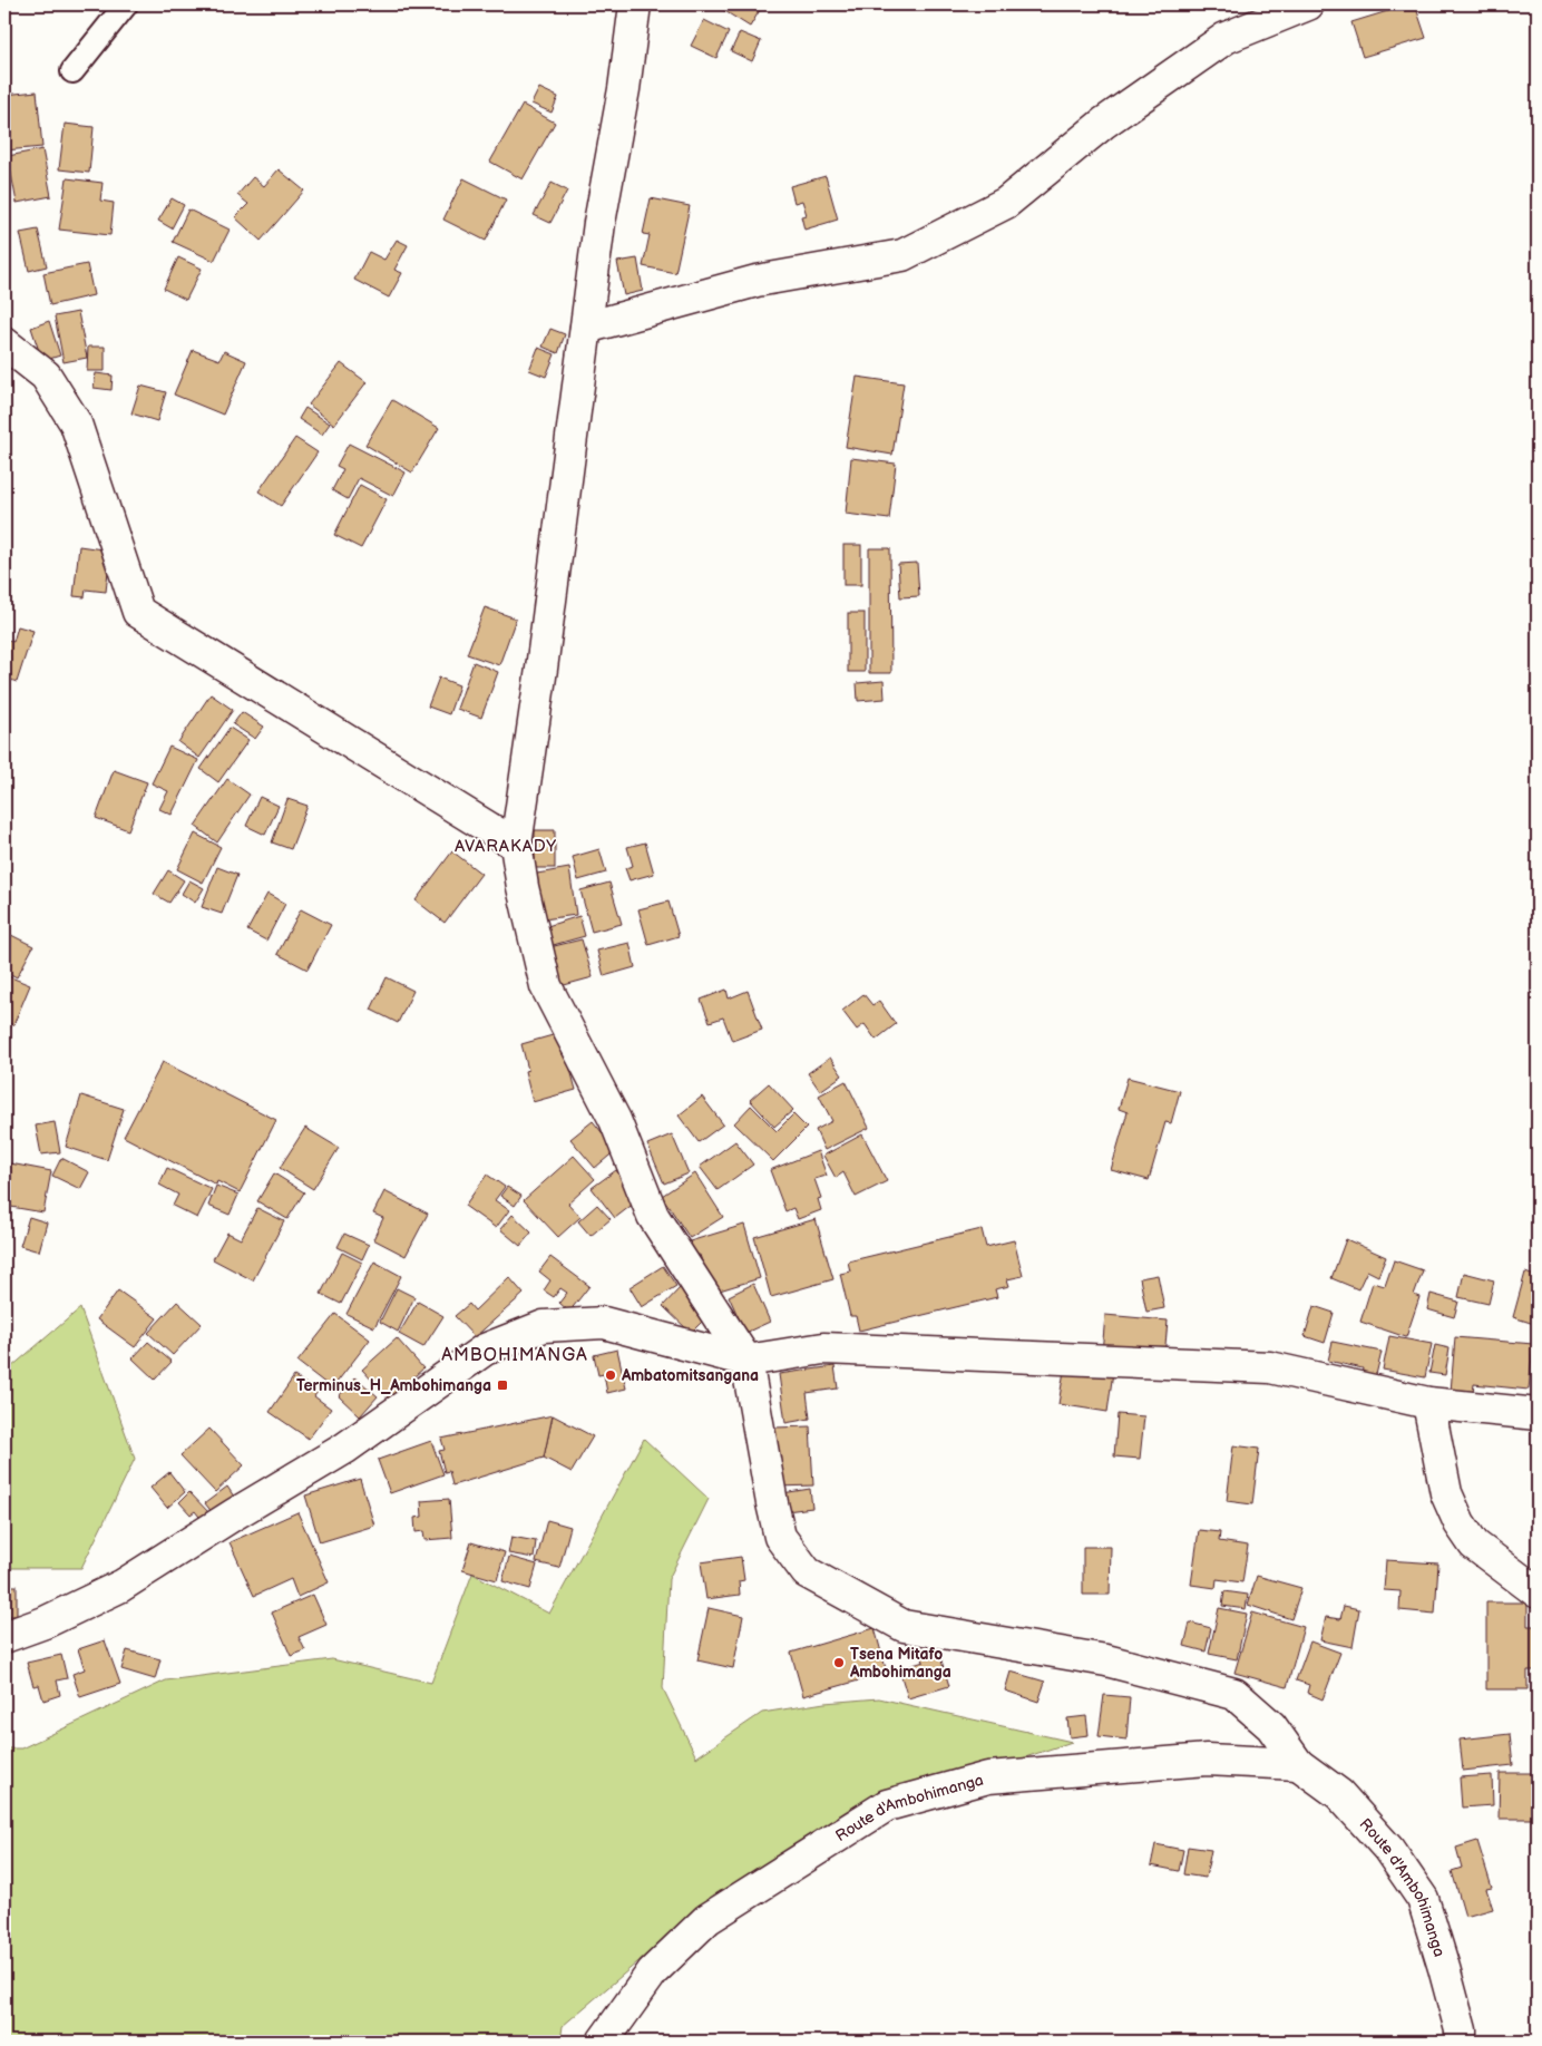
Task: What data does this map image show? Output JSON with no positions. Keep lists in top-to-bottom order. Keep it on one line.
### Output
{"streets":{"street":["Route d'Ambohimanga"]},"districts":["AVARAKADY","AMBOHIMANGA"],"places":{"other":["Ambatomitsangana","Tsena Mitafo Ambohimanga"],"transit":["Terminus_H_Ambohimanga"]}}
